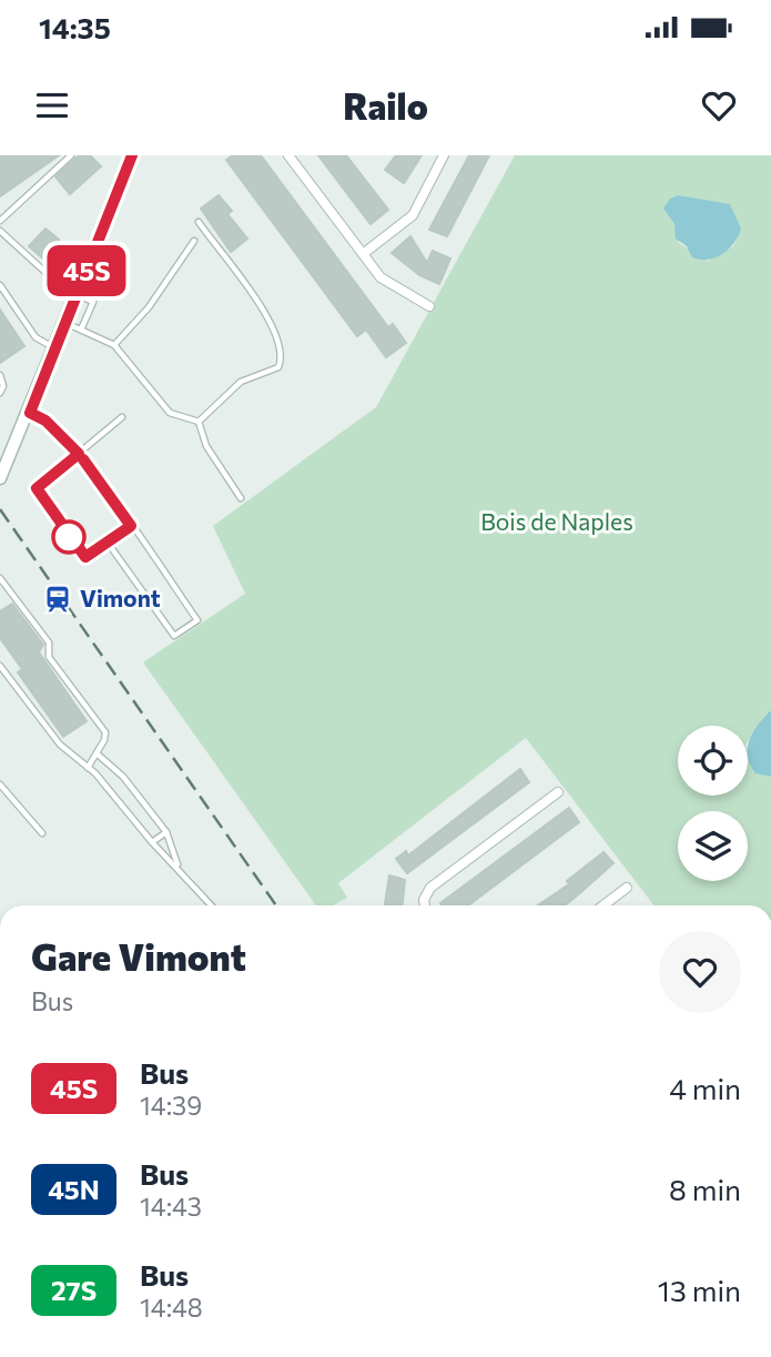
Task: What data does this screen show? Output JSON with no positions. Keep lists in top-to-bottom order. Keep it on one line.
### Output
{"parks":["Bois de Naples"],"places":{"station":["Vimont"]},"lines":["bus line 45S"],"page":{"status":"14:35","header":"Railo","on_map":"45S","heading":["Gare Vimont","Bus"],"list":[{"mark":"45S","name":"Bus","note":"14:39","value":"4 min"},{"mark":"45N","name":"Bus","note":"14:43","value":"8 min"},{"mark":"27S","name":"Bus","note":"14:48","value":"13 min"}]}}
